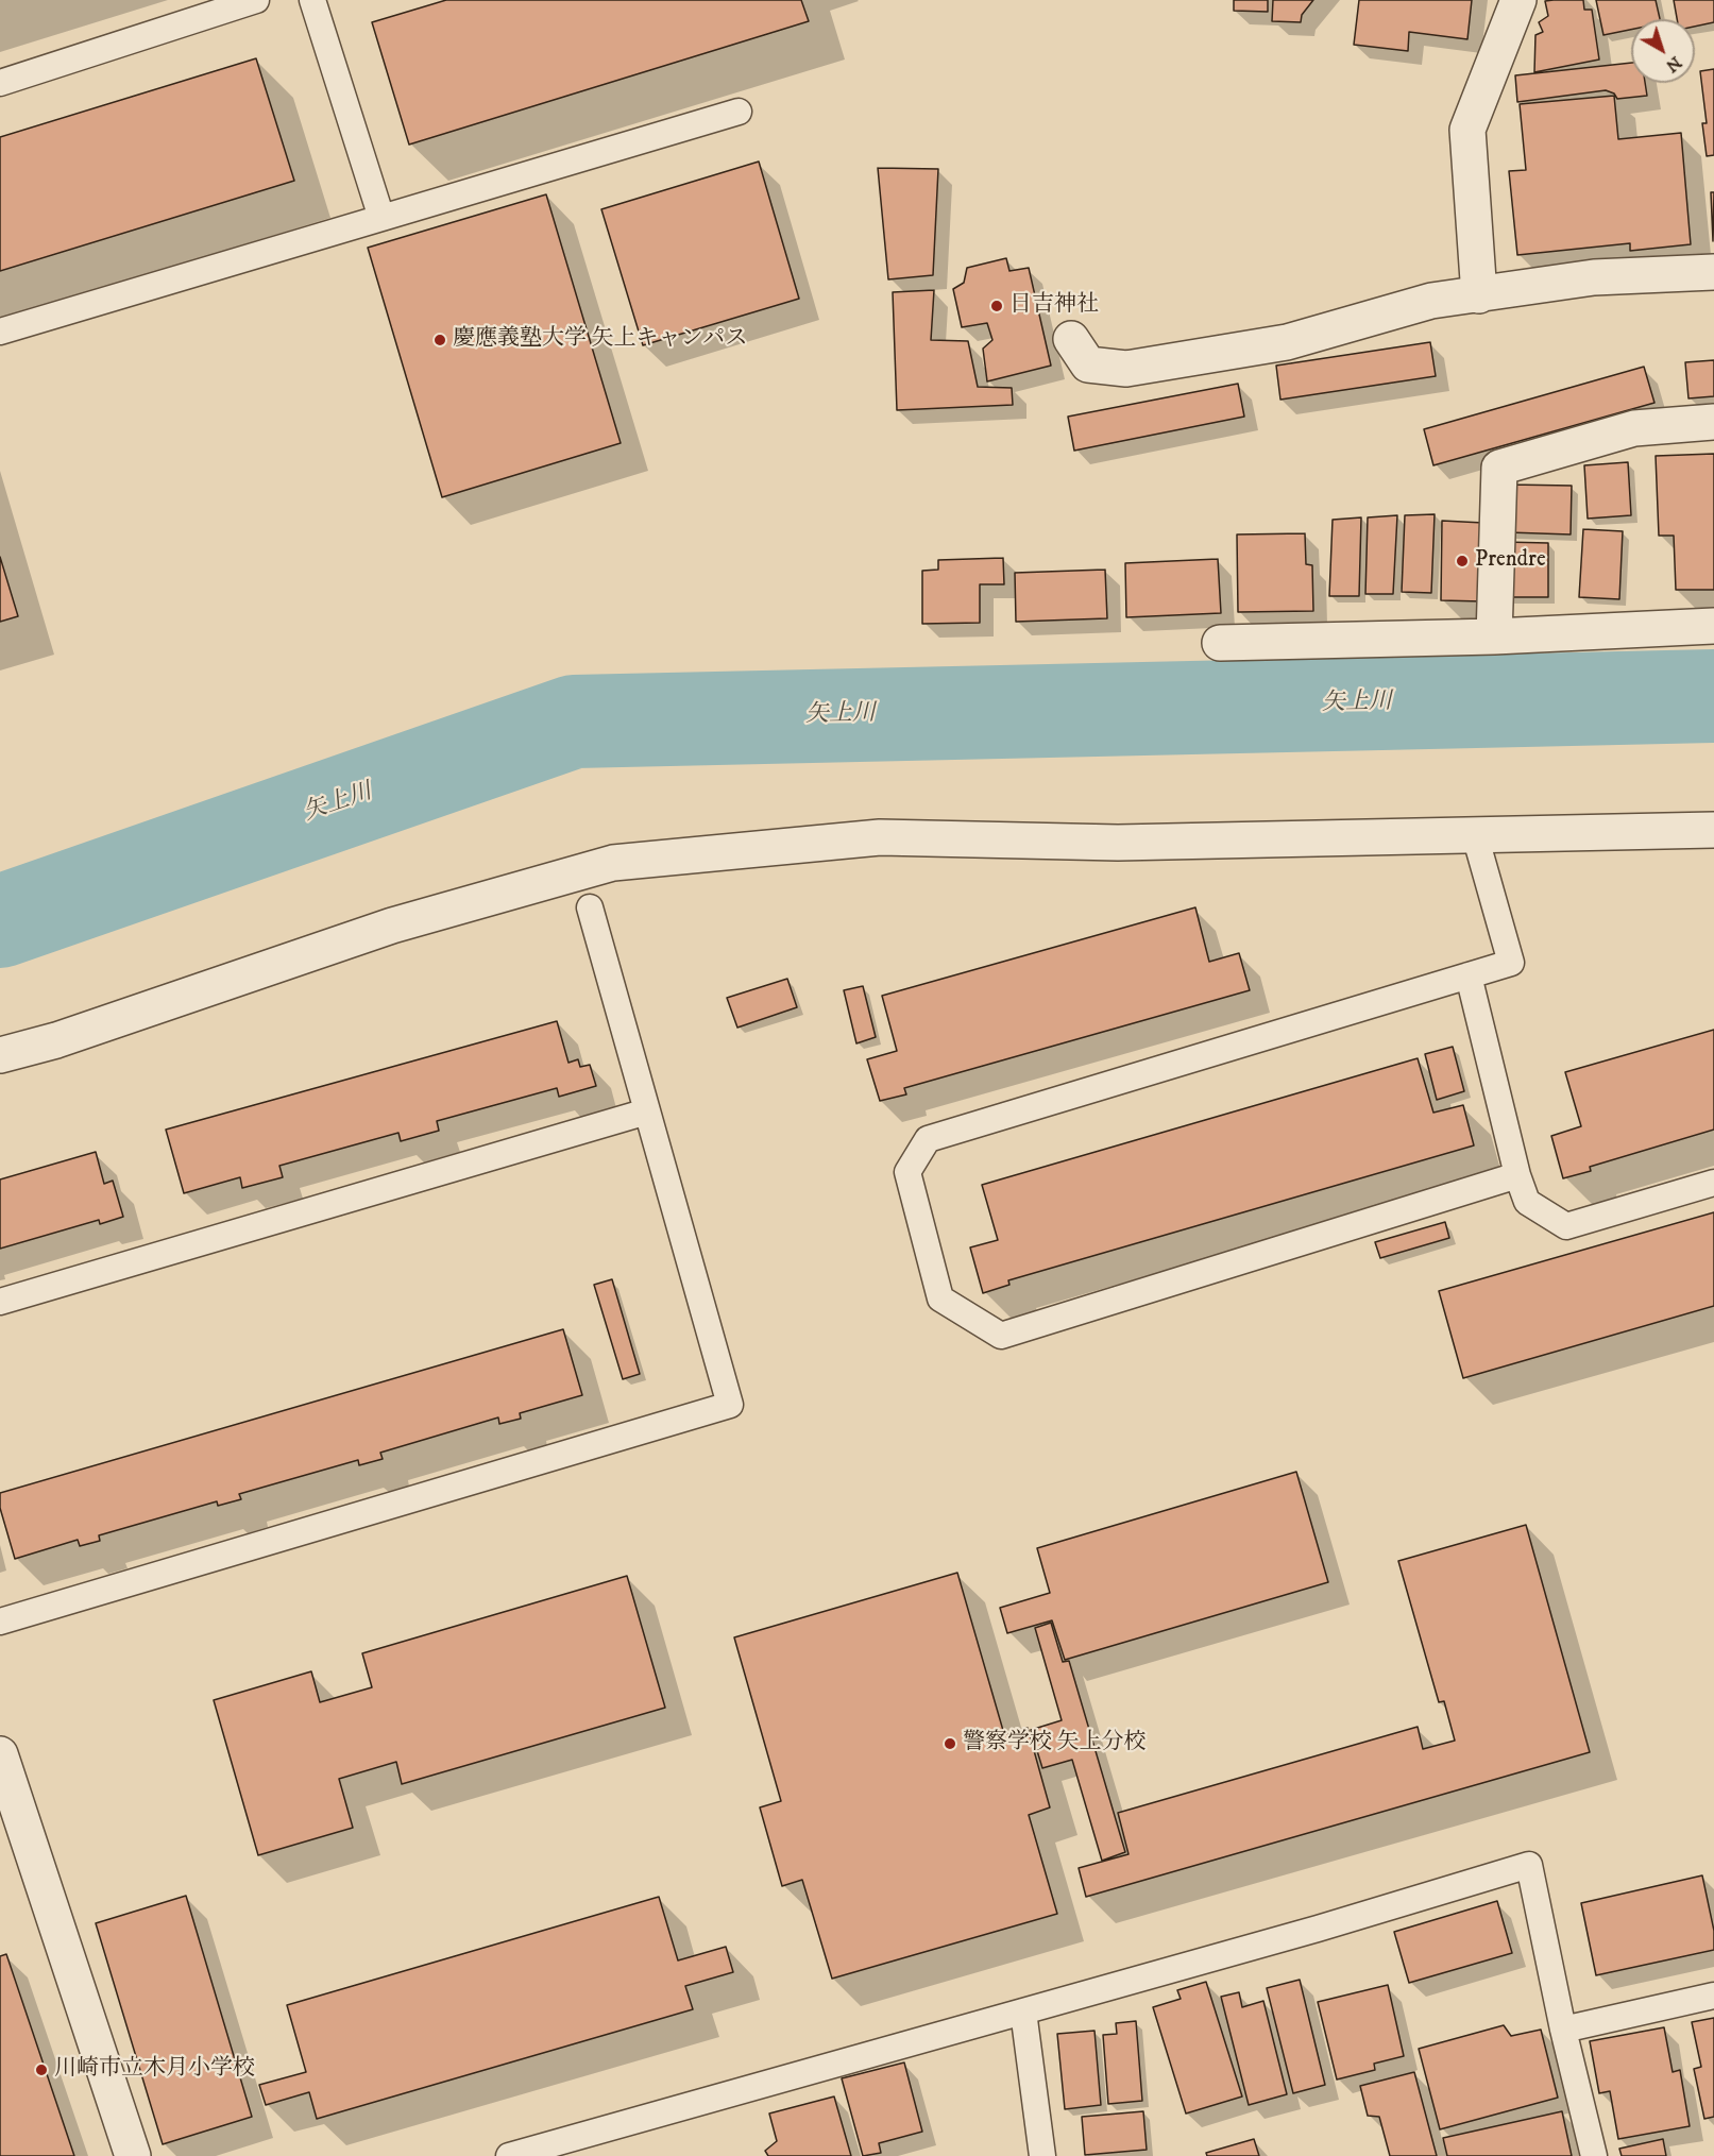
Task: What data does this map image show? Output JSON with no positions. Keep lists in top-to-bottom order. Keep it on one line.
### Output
{"water":["矢上川"],"places":["日吉神社","慶應義塾大学 矢上キャンパス","Prendre","警察学校 矢上分校","川崎市立木月小学校"],"north":"bottom right"}
